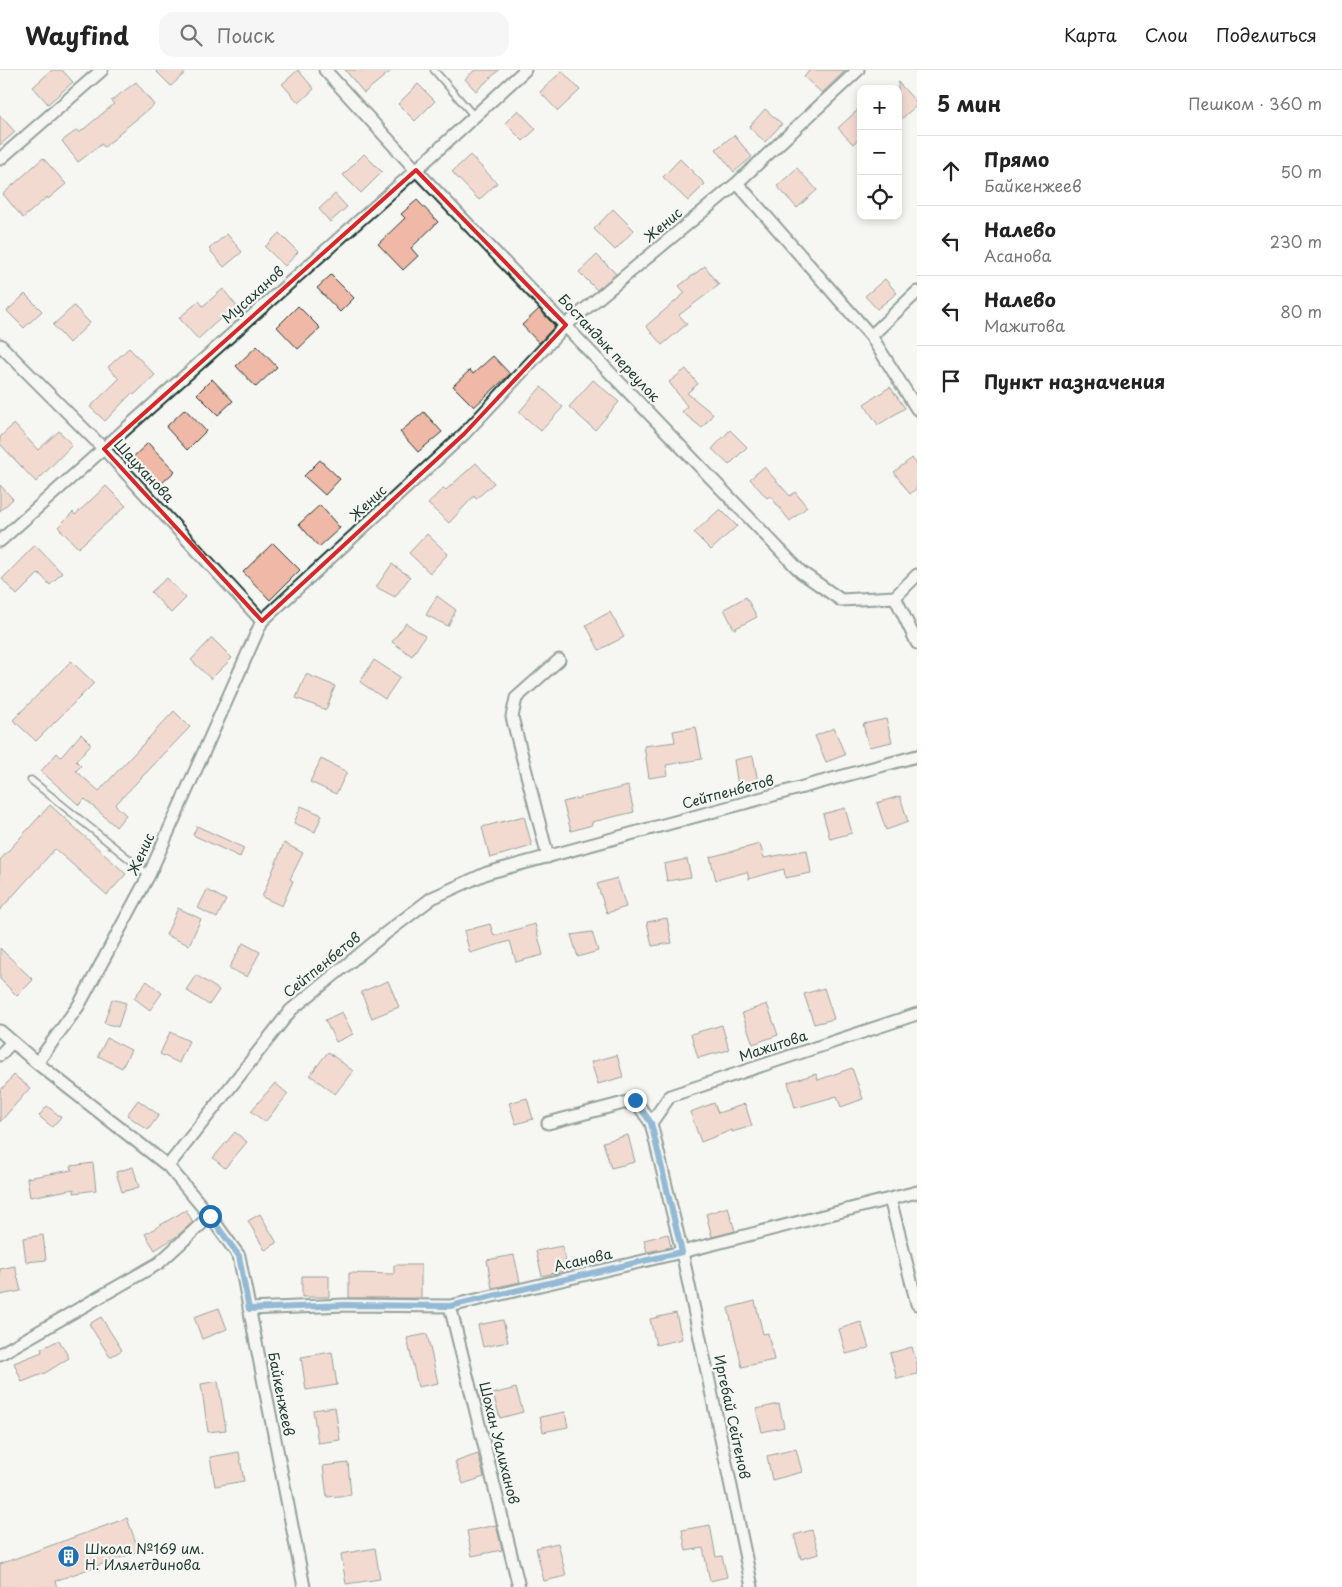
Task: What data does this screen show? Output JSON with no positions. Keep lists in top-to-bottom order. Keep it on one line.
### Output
{"streets":{"street":["Женис","Мусаханов","Бостандык переулок","Шауханова","Сейтпенбетов","Мажитова","Асанова","Байкенжеев","Иргебай Сейтенов","Шохан Уалиханов"]},"crossings":[["Женис","Бостандык переулок"],["Женис","Шауханова"],["Женис","Байкенжеев"],["Мусаханов","Бостандык переулок"],["Мусаханов","Шауханова"],["Сейтпенбетов","Байкенжеев"],["Асанова","Байкенжеев"],["Асанова","Иргебай Сейтенов"],["Асанова","Шохан Уалиханов"]],"places":{"building":["Школа №169 им. Н. Илялетдинова"]},"page":{"header":"Wayfind","search":"Поиск","nav":["Карта","Слои","Поделиться"],"heading":["5 мин","Пешком · 360 m"],"map_buttons":["+","−"],"list":[["Прямо","Байкенжеев","50 m"],["Налево","Асанова","230 m"],["Налево","Мажитова","80 m"],"Пункт назначения"]}}
